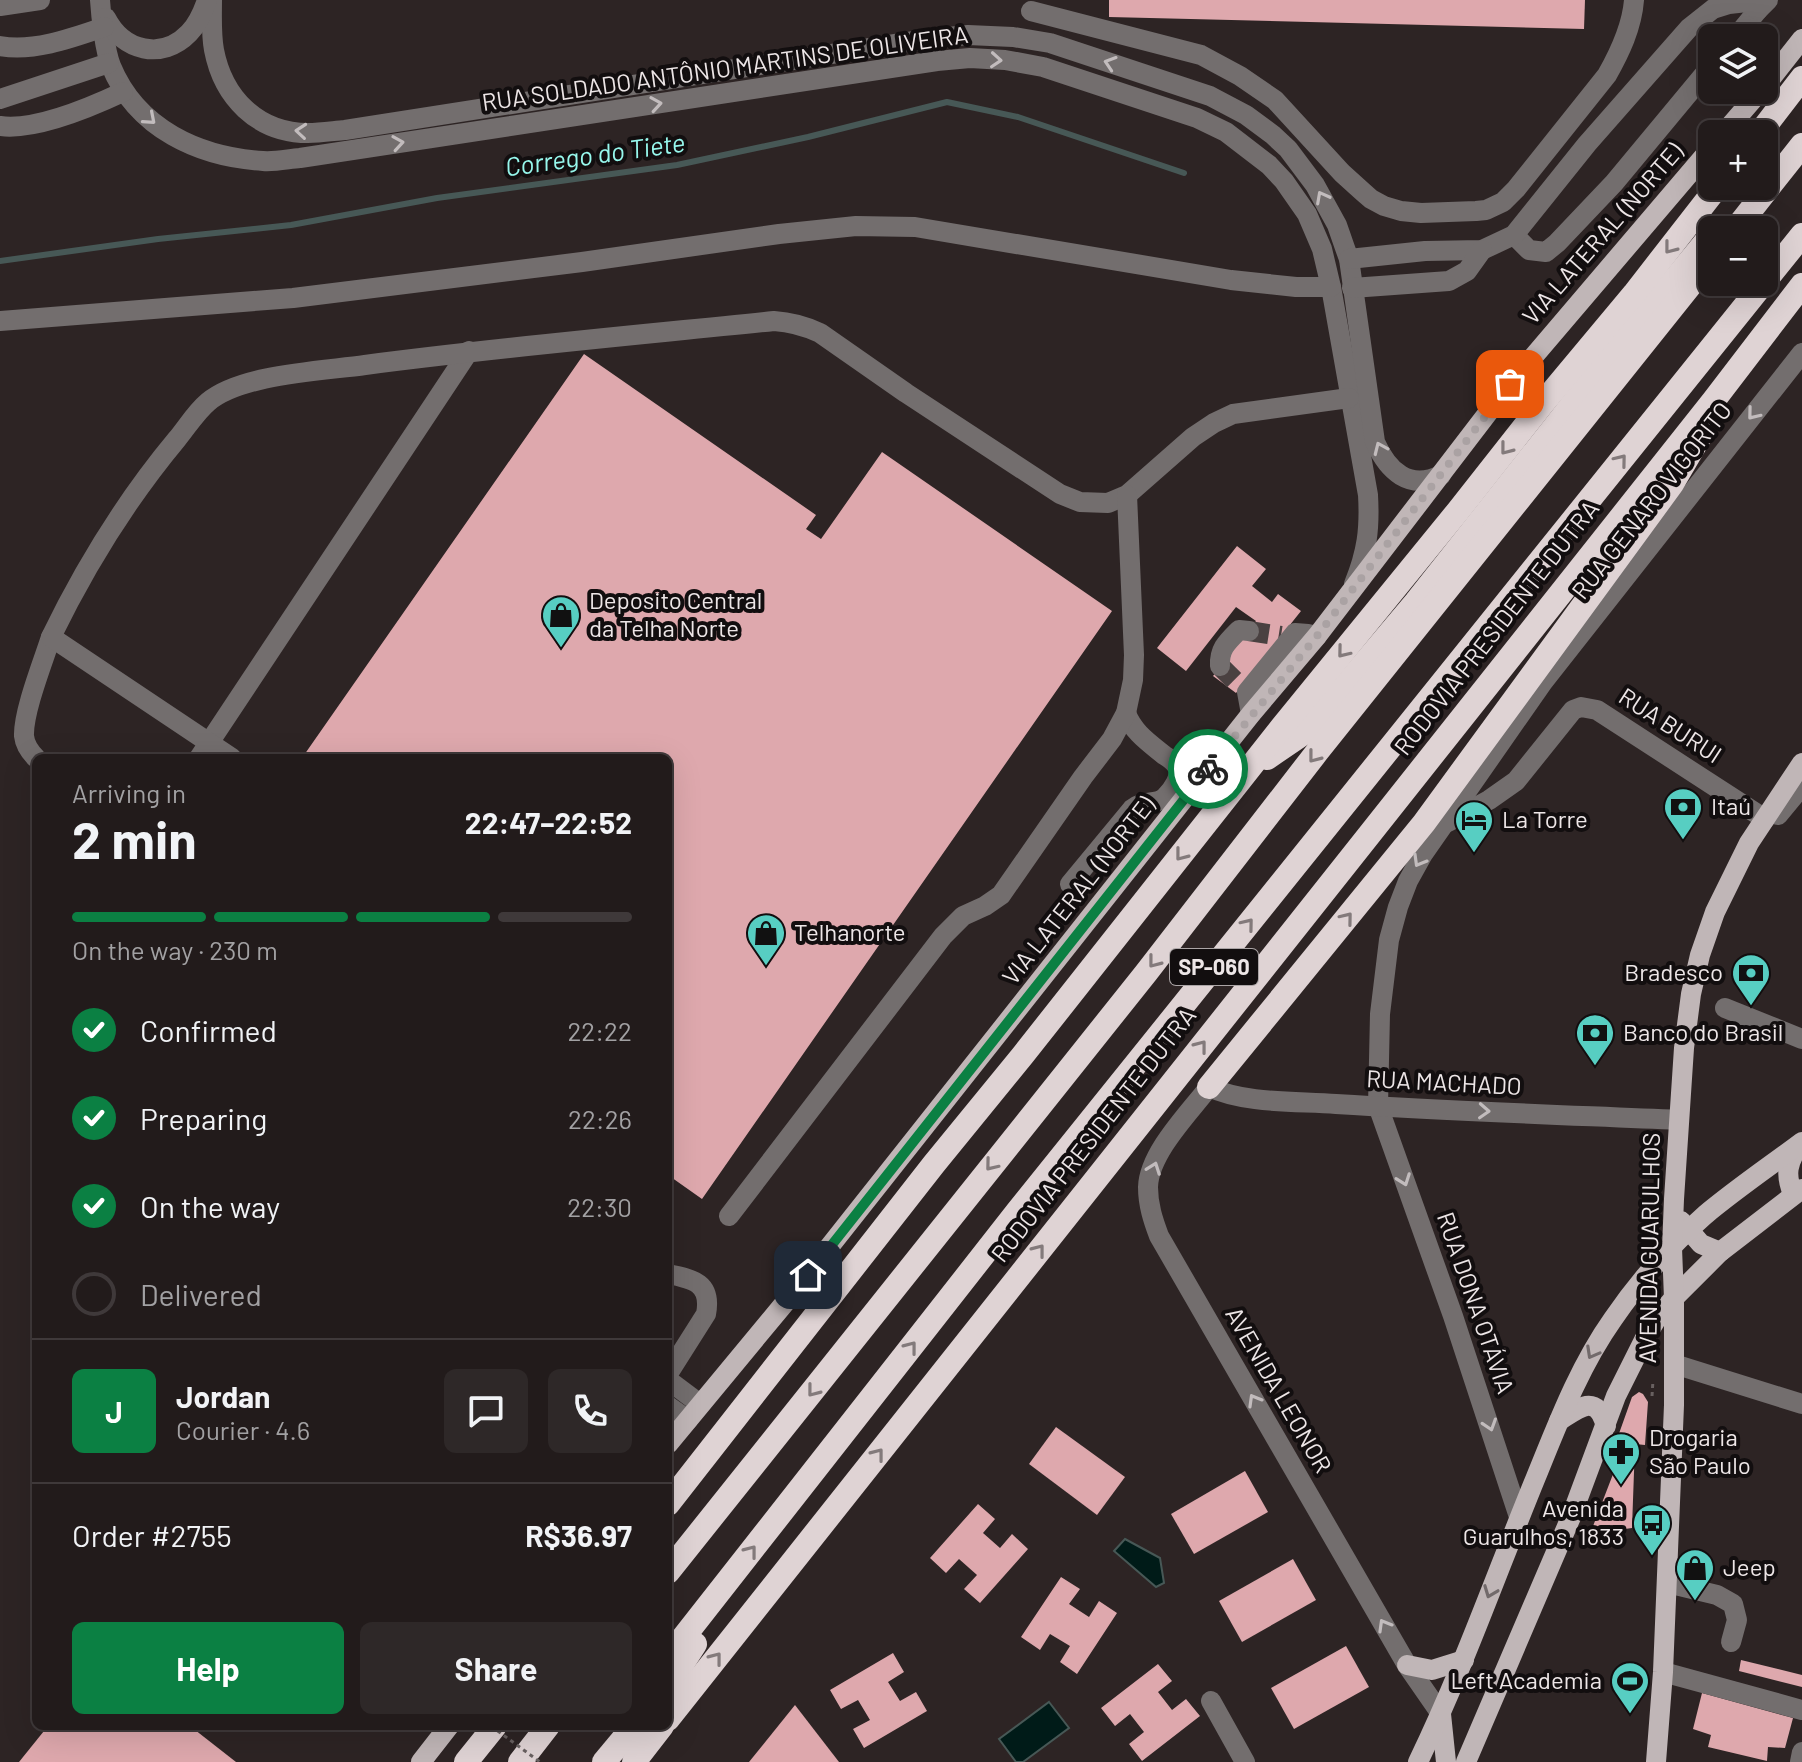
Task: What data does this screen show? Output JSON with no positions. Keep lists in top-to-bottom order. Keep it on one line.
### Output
{"streets":{"highway":["RODOVIA PRESIDENTE DUTRA","SP-060"],"main road":["VIA LATERAL (NORTE)","AVENIDA GUARULHOS"],"street":["RUA SOLDADO ANTÔNIO MARTINS DE OLIVEIRA","RUA GENARO VIGORITO","RUA BURUI","RUA MACHADO","RUA DONA OTÁVIA","AVENIDA LEONOR"]},"crossings":[["RUA SOLDADO ANTÔNIO MARTINS DE OLIVEIRA","VIA LATERAL (NORTE)"],["RUA GENARO VIGORITO","RUA BURUI"],["RUA GENARO VIGORITO","RUA MACHADO"],["RUA GENARO VIGORITO","RUA DONA OTÁVIA"],["RUA BURUI","AVENIDA GUARULHOS"],["RUA MACHADO","AVENIDA GUARULHOS"],["RUA MACHADO","RUA DONA OTÁVIA"],["RUA MACHADO","AVENIDA LEONOR"]],"one_way":["RUA GENARO VIGORITO","RUA MACHADO","RUA DONA OTÁVIA","AVENIDA LEONOR"],"water":["Corrego do Tiete"],"places":{"shop":["Deposito Central da Telha Norte","Telhanorte","Jeep"],"bank":["Itaú","Bradesco","Banco do Brasil"],"hotel":["La Torre"],"pharmacy":["Drogaria São Paulo"],"bus stop":["Avenida Guarulhos, 1833"],"sports":["Left Academia"]},"page":{"map_buttons":["+","−"],"heading":["2 min","Arriving in","22:47–22:52"],"panel":["Jordan","Courier · 4.6","Order #2755","R$36.97"],"bar":"On the way · 230 m","list":[["Confirmed","22:22"],["Preparing","22:26"],["On the way","22:30"],"Delivered"],"round":"J","buttons":["Help","Share"]}}
